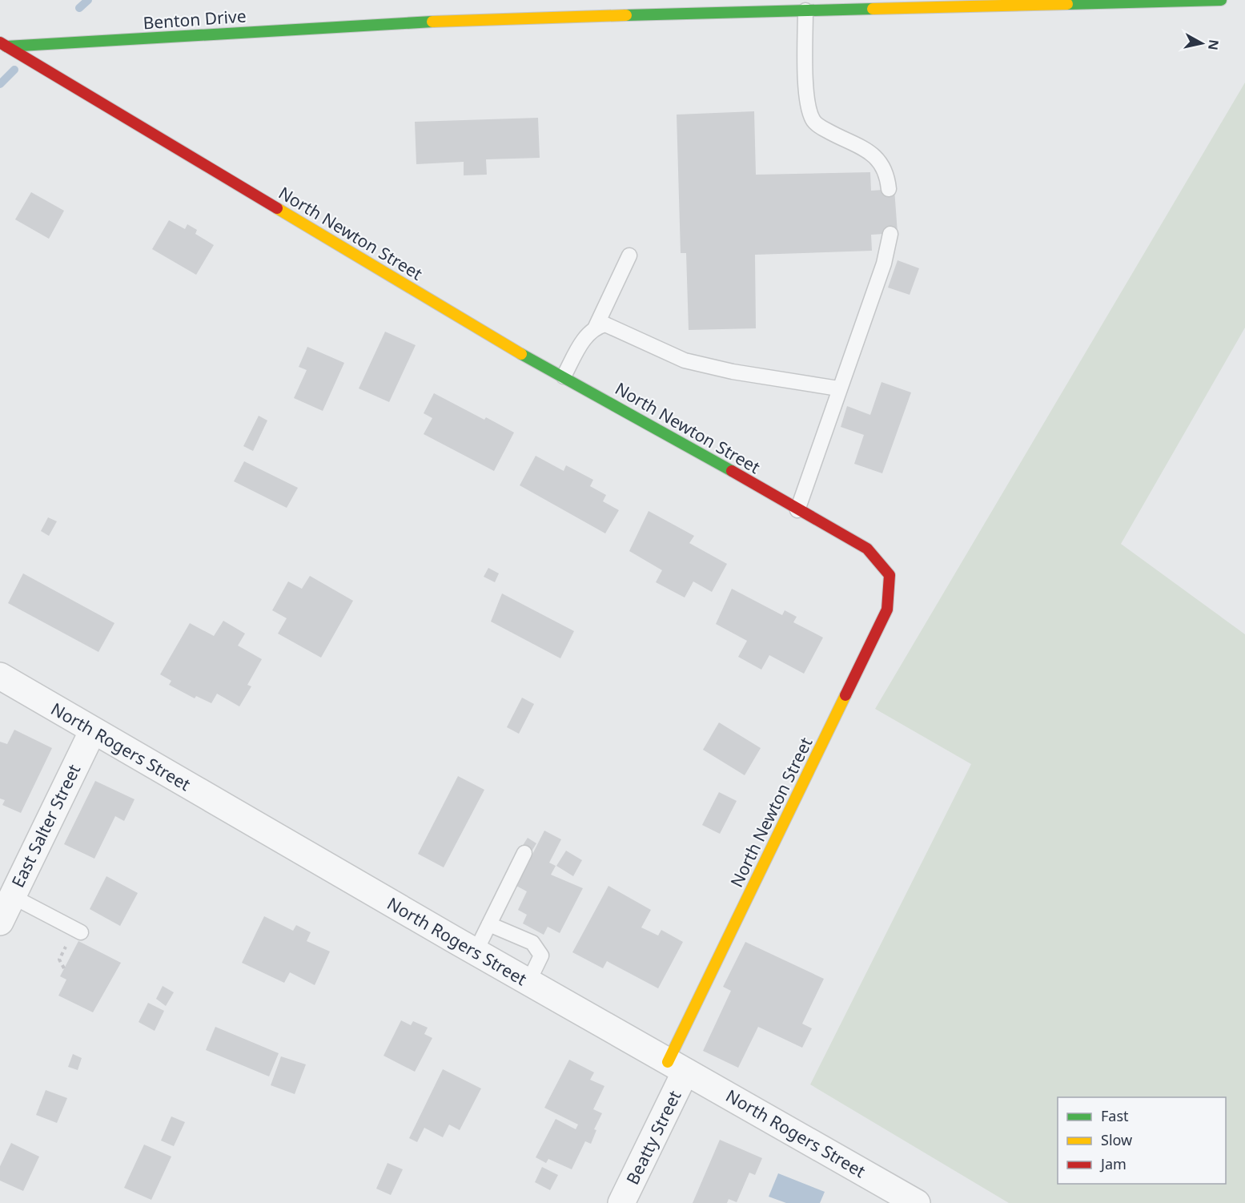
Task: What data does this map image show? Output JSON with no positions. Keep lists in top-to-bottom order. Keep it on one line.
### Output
{"streets":{"street":["Benton Drive","North Newton Street","North Rogers Street","East Salter Street","Beatty Street"]},"crossings":[["Benton Drive","North Newton Street"],["North Newton Street","North Rogers Street"],["North Newton Street","Beatty Street"],["North Rogers Street","East Salter Street"],["North Rogers Street","Beatty Street"]],"legend":["Fast","Slow","Jam"],"north":"right"}
